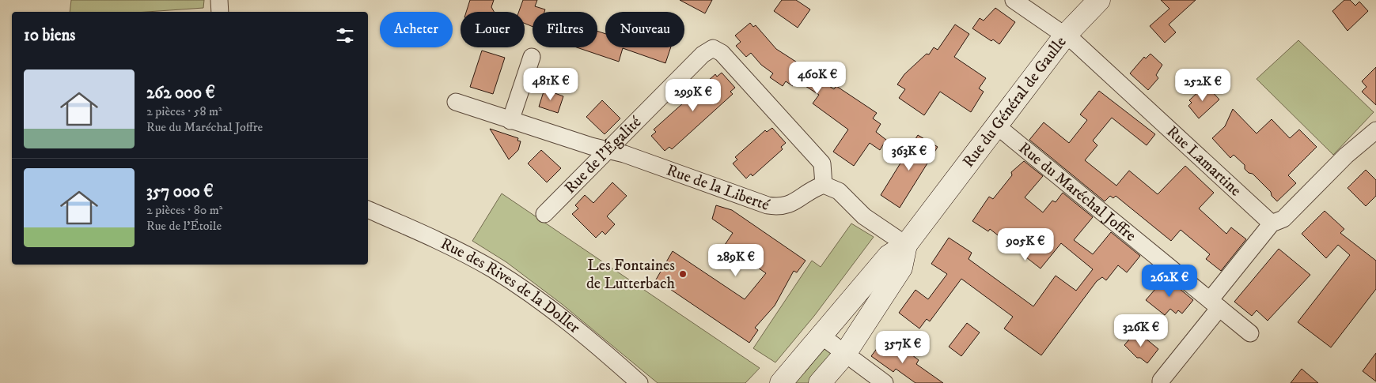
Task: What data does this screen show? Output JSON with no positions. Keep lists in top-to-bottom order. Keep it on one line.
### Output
{"streets":{"main road":["Rue du Général de Gaulle"],"street":["Rue de l'Égalité","Rue Lamartine","Rue de la Liberté","Rue du Maréchal Joffre","Rue des Rives de la Doller"]},"crossings":[["Rue du Général de Gaulle","Rue Lamartine"],["Rue du Général de Gaulle","Rue du Maréchal Joffre"],["Rue de l'Égalité","Rue de la Liberté"]],"places":["Les Fontaines de Lutterbach"],"page":{"chip":["Acheter","Louer","Filtres","Nouveau"],"heading":"10 biens","list":[{"name":"262 000 €","note":"2 pièces · 58 m² · Rue du Maréchal Joffre"},{"name":"357 000 €","note":"2 pièces · 80 m² · Rue de l'Étoile"}],"price":["460K €","481K €","252K €","299K €","363K €","905K €","289K €","262K €","326K €","357K €"]}}
